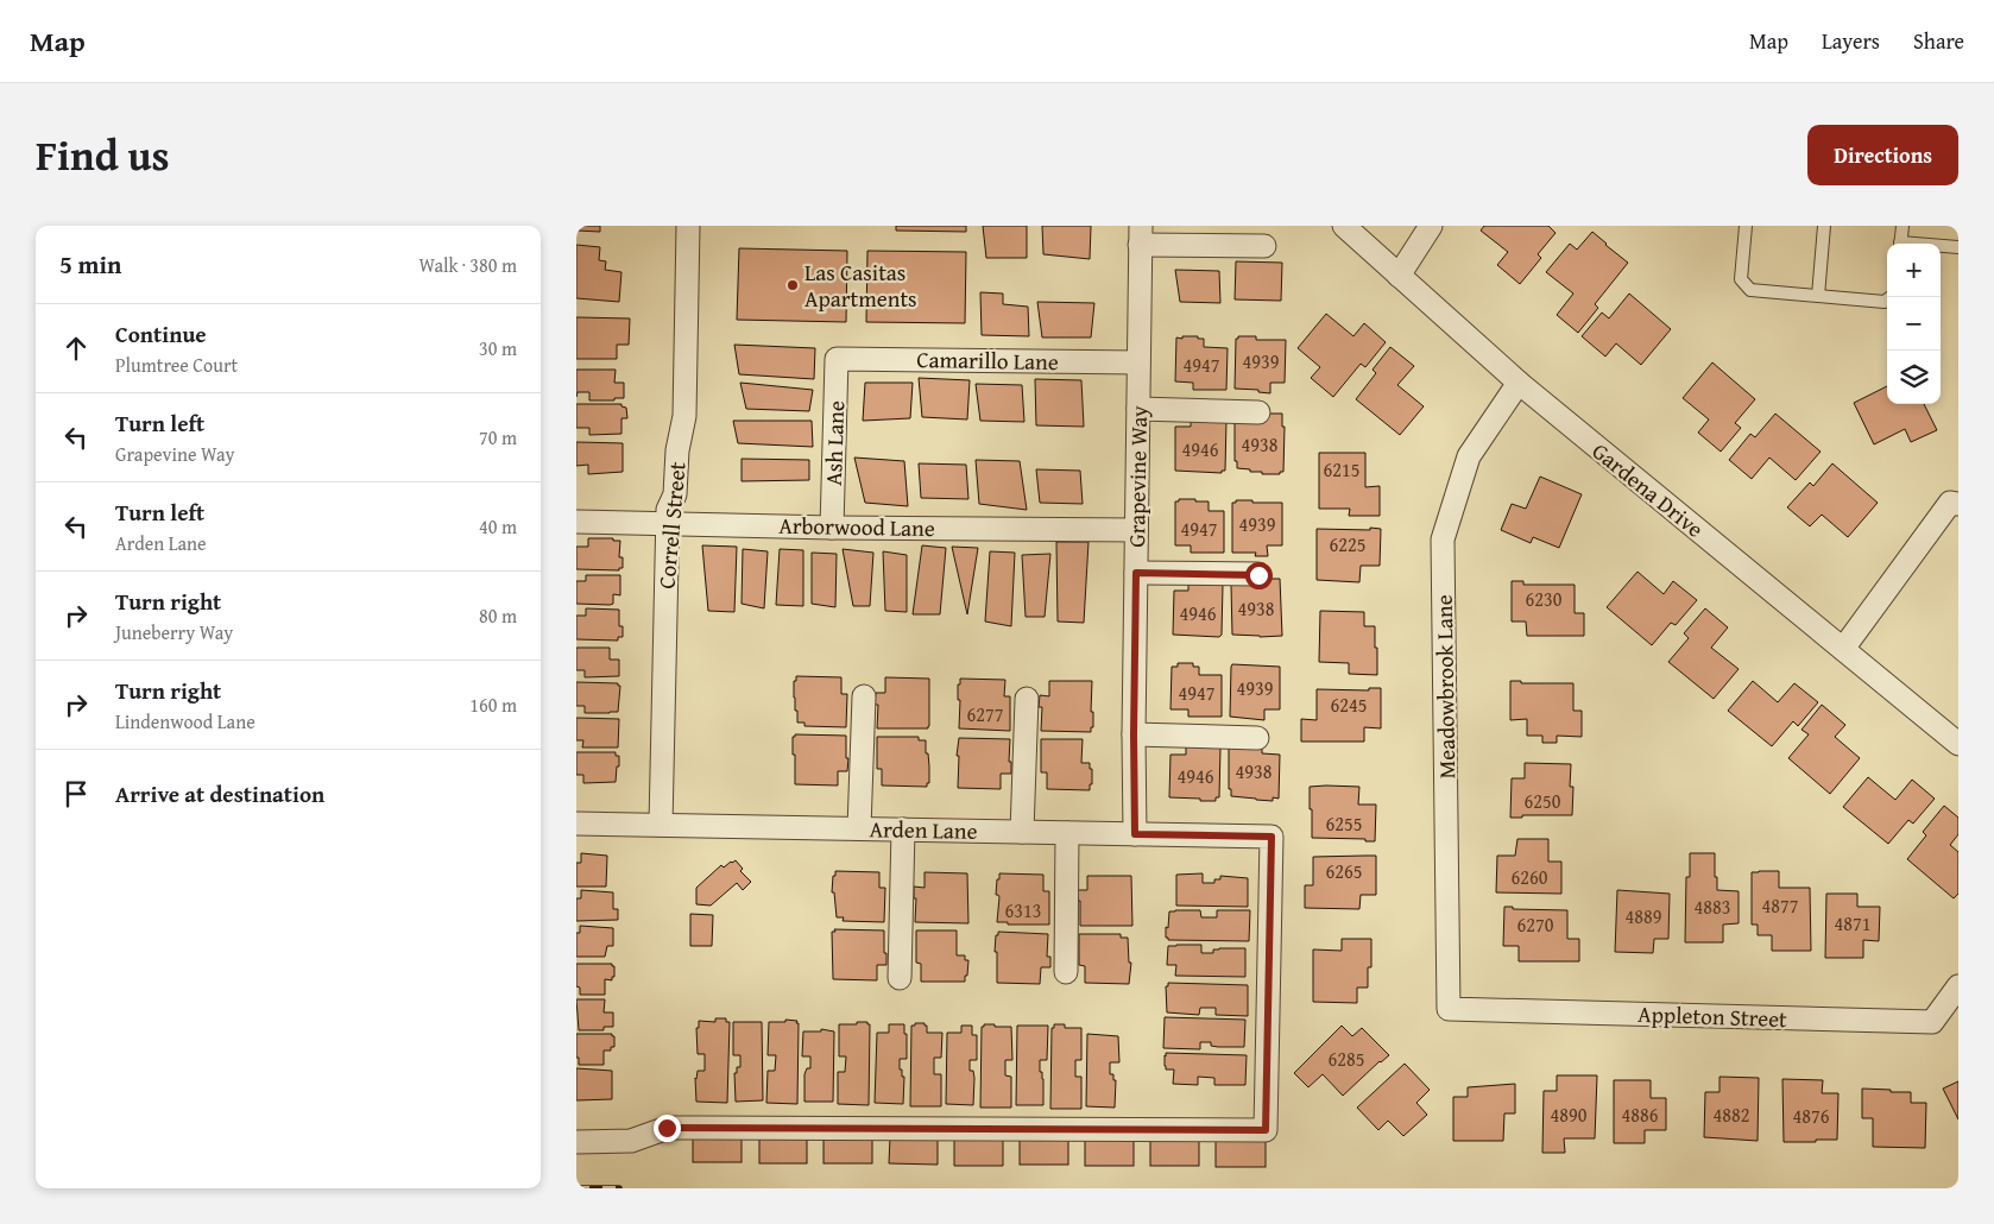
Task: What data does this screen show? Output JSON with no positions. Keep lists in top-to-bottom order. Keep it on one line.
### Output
{"streets":{"street":["Camarillo Lane","Ash Lane","Grapevine Way","Gardena Drive","Correll Street","Arborwood Lane","Meadowbrook Lane","Arden Lane","Appleton Street"]},"crossings":[["Camarillo Lane","Ash Lane"],["Camarillo Lane","Grapevine Way"],["Ash Lane","Arborwood Lane"],["Grapevine Way","Arborwood Lane"],["Grapevine Way","Arden Lane"],["Gardena Drive","Meadowbrook Lane"],["Correll Street","Arborwood Lane"],["Correll Street","Arden Lane"],["Meadowbrook Lane","Appleton Street"]],"places":["Las Casitas Apartments"],"house_numbers":["4939","4947","4938","4946","6215","4939","4947","6225","6230","4938","4946","4939","4947","6245","6277","4938","4946","6250","6255","6265","6260","4877","4883","6313","4889","4871","6270","6285","4890","4886","4882","4876"],"page":{"header":"Map","nav":["Map","Layers","Share"],"title":"Find us","buttons":"Directions","heading":["5 min","Walk · 380 m"],"map_buttons":["+","−"],"list":[["Continue","Plumtree Court","30 m"],["Turn left","Grapevine Way","70 m"],["Turn left","Arden Lane","40 m"],["Turn right","Juneberry Way","80 m"],["Turn right","Lindenwood Lane","160 m"],"Arrive at destination"]}}
